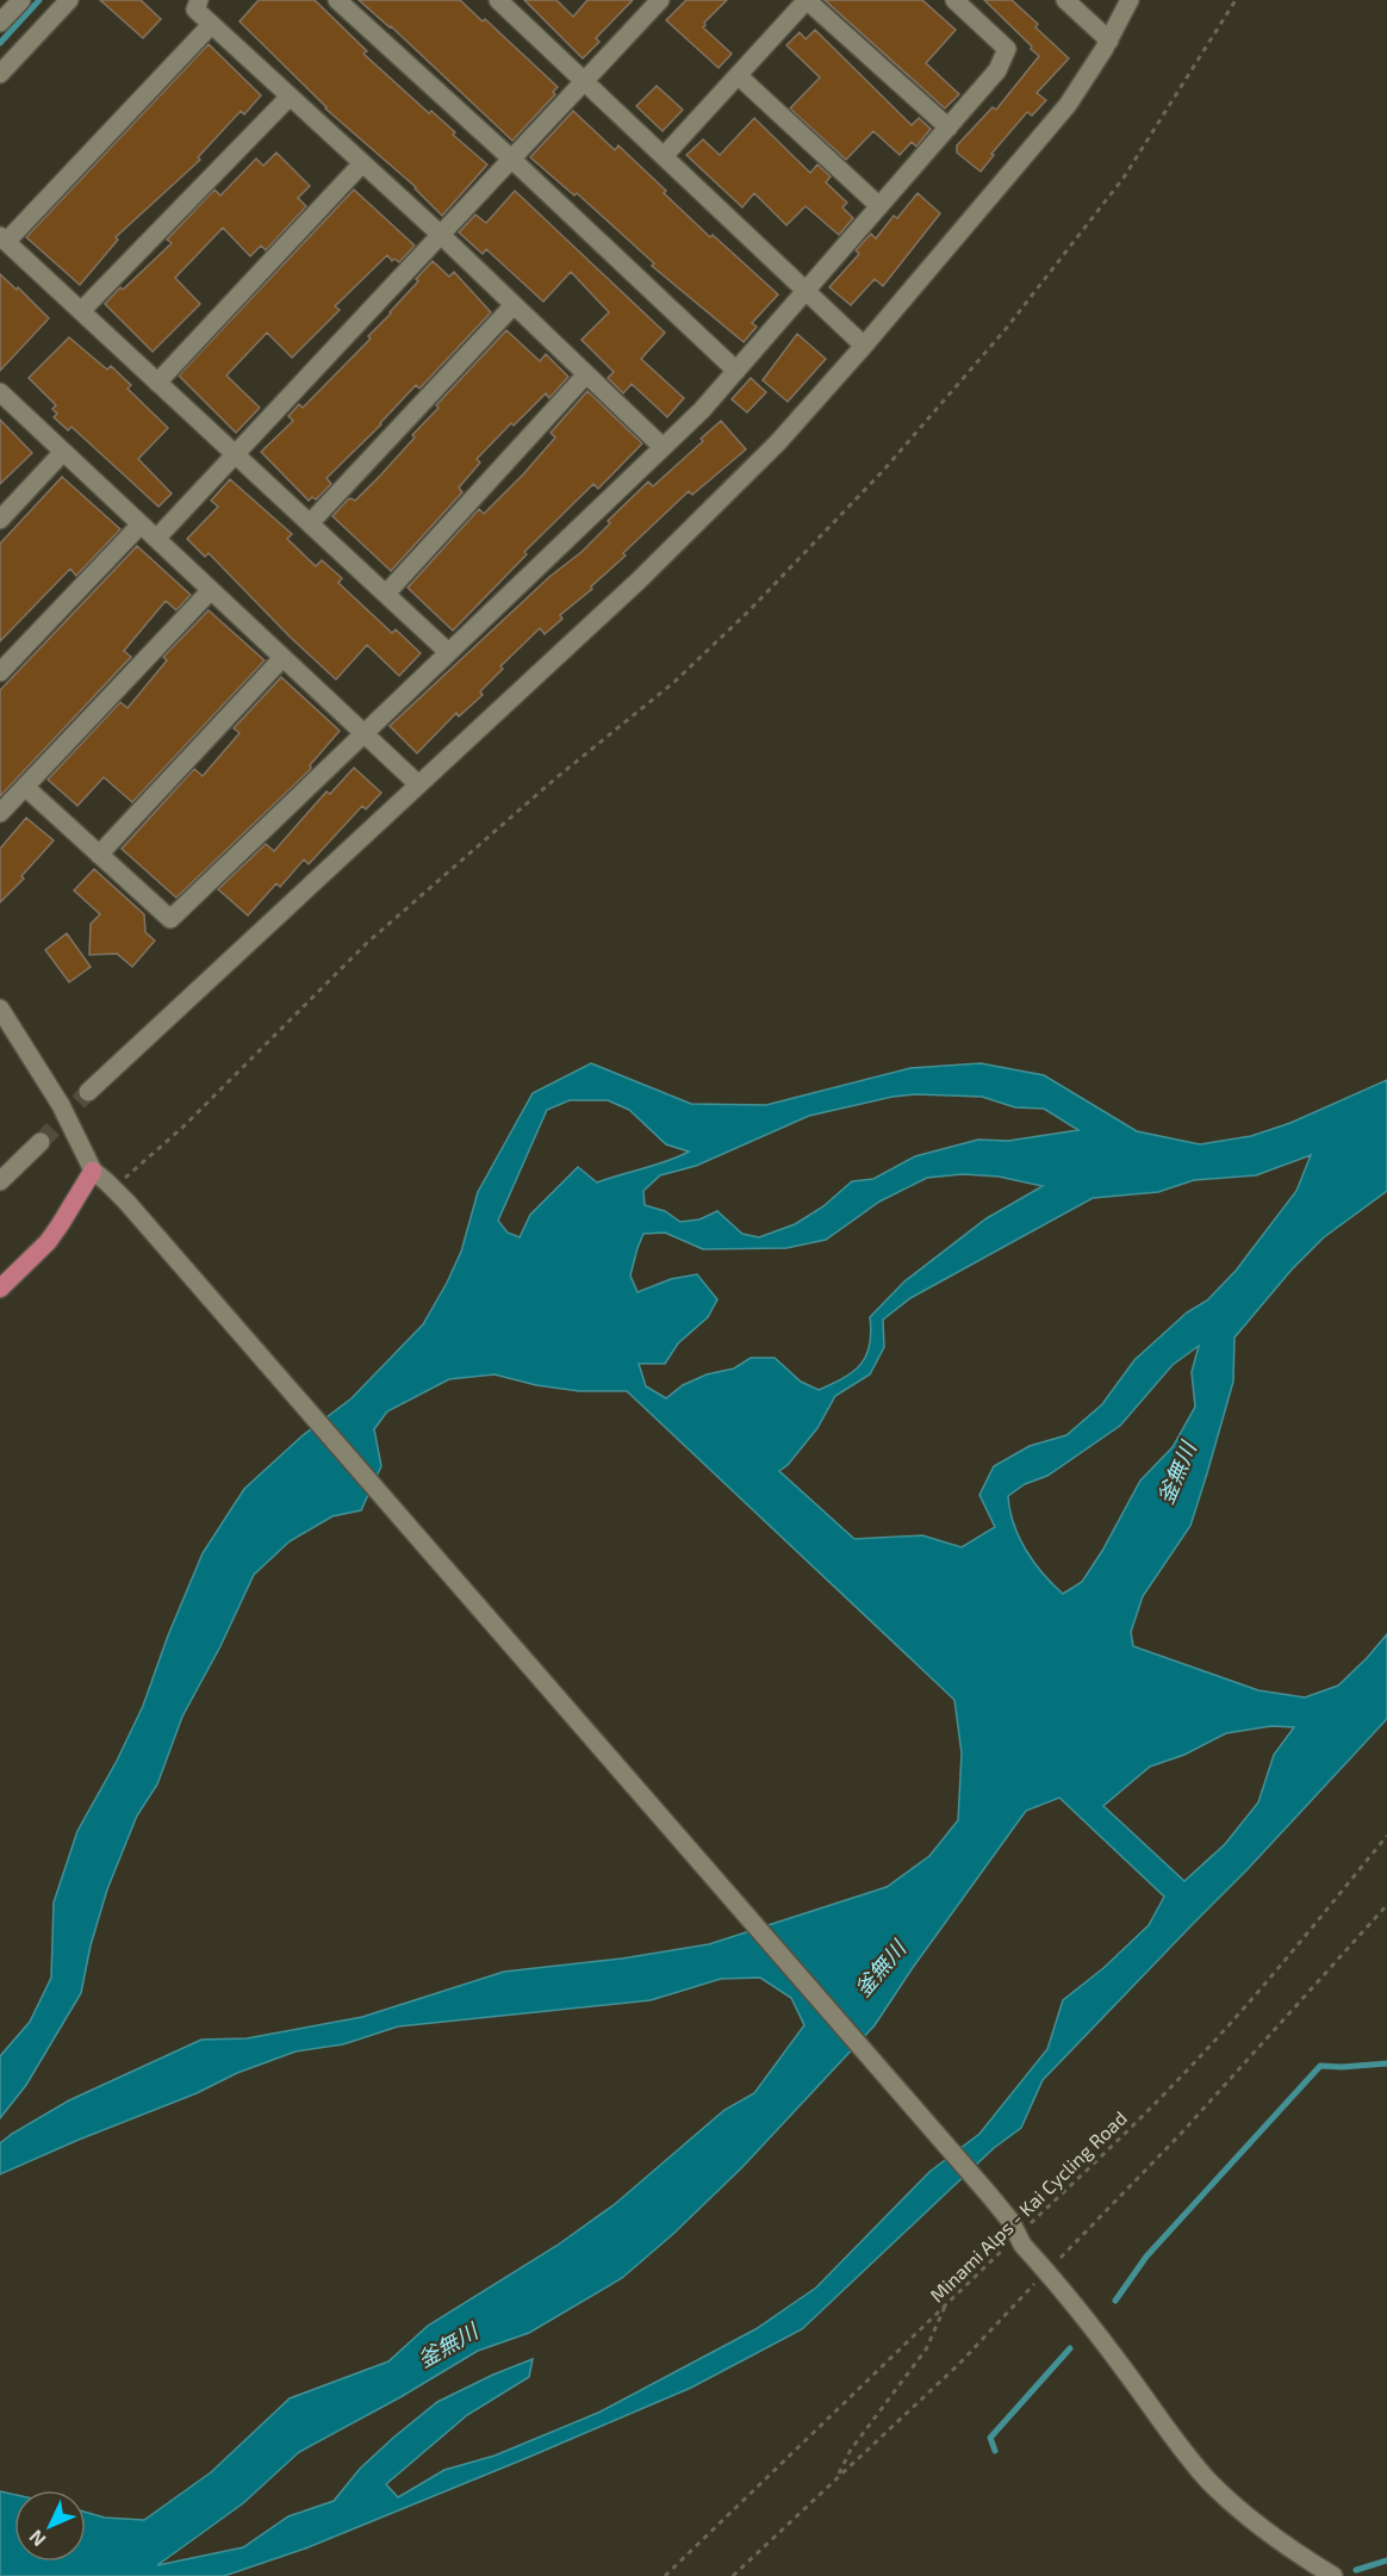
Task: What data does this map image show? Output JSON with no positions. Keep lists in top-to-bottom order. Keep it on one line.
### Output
{"streets":{"path":["Minami Alps - Kai Cycling Road"]},"water":["釜無川"],"north":"bottom left"}
